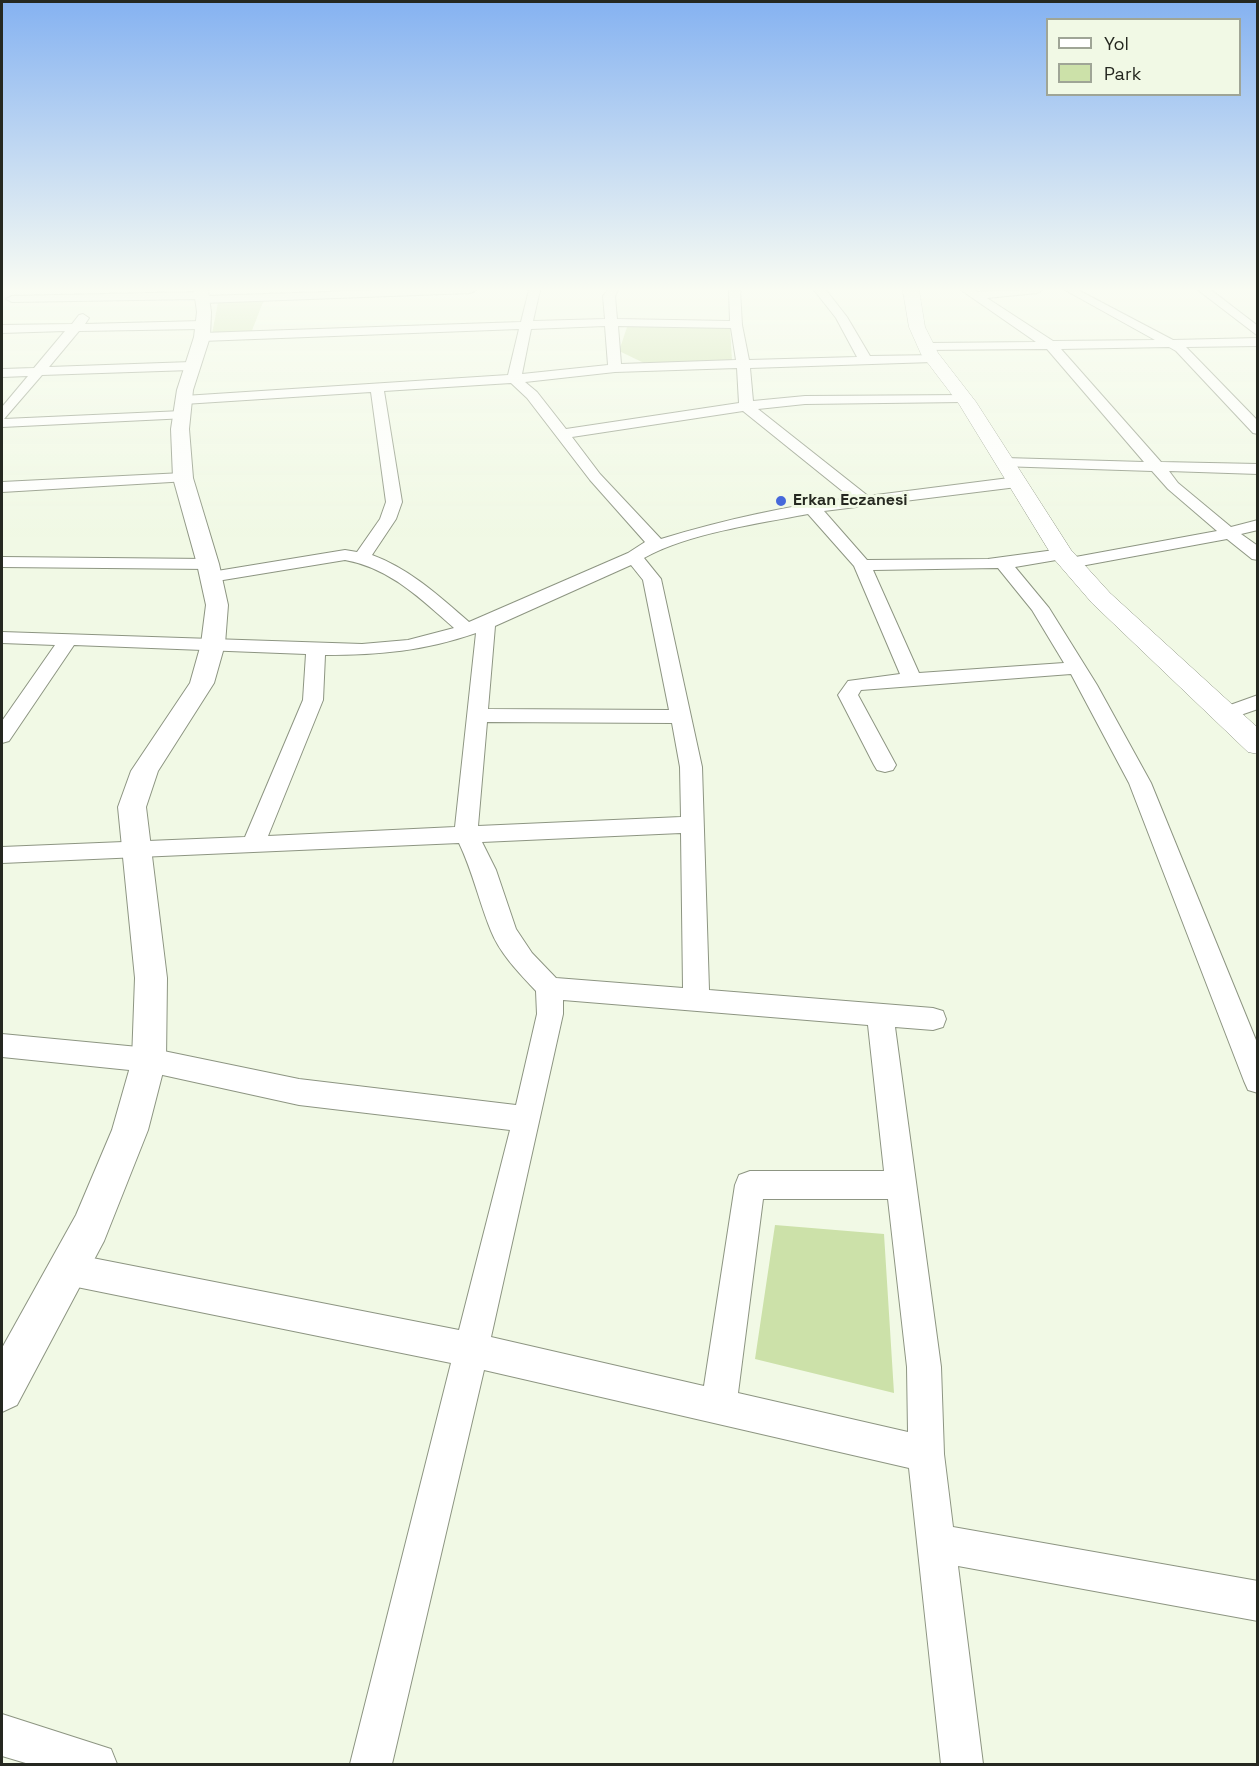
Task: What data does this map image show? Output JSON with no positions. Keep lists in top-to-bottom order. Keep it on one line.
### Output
{"places":["Erkan Eczanesi"],"legend":["Yol","Park"]}
